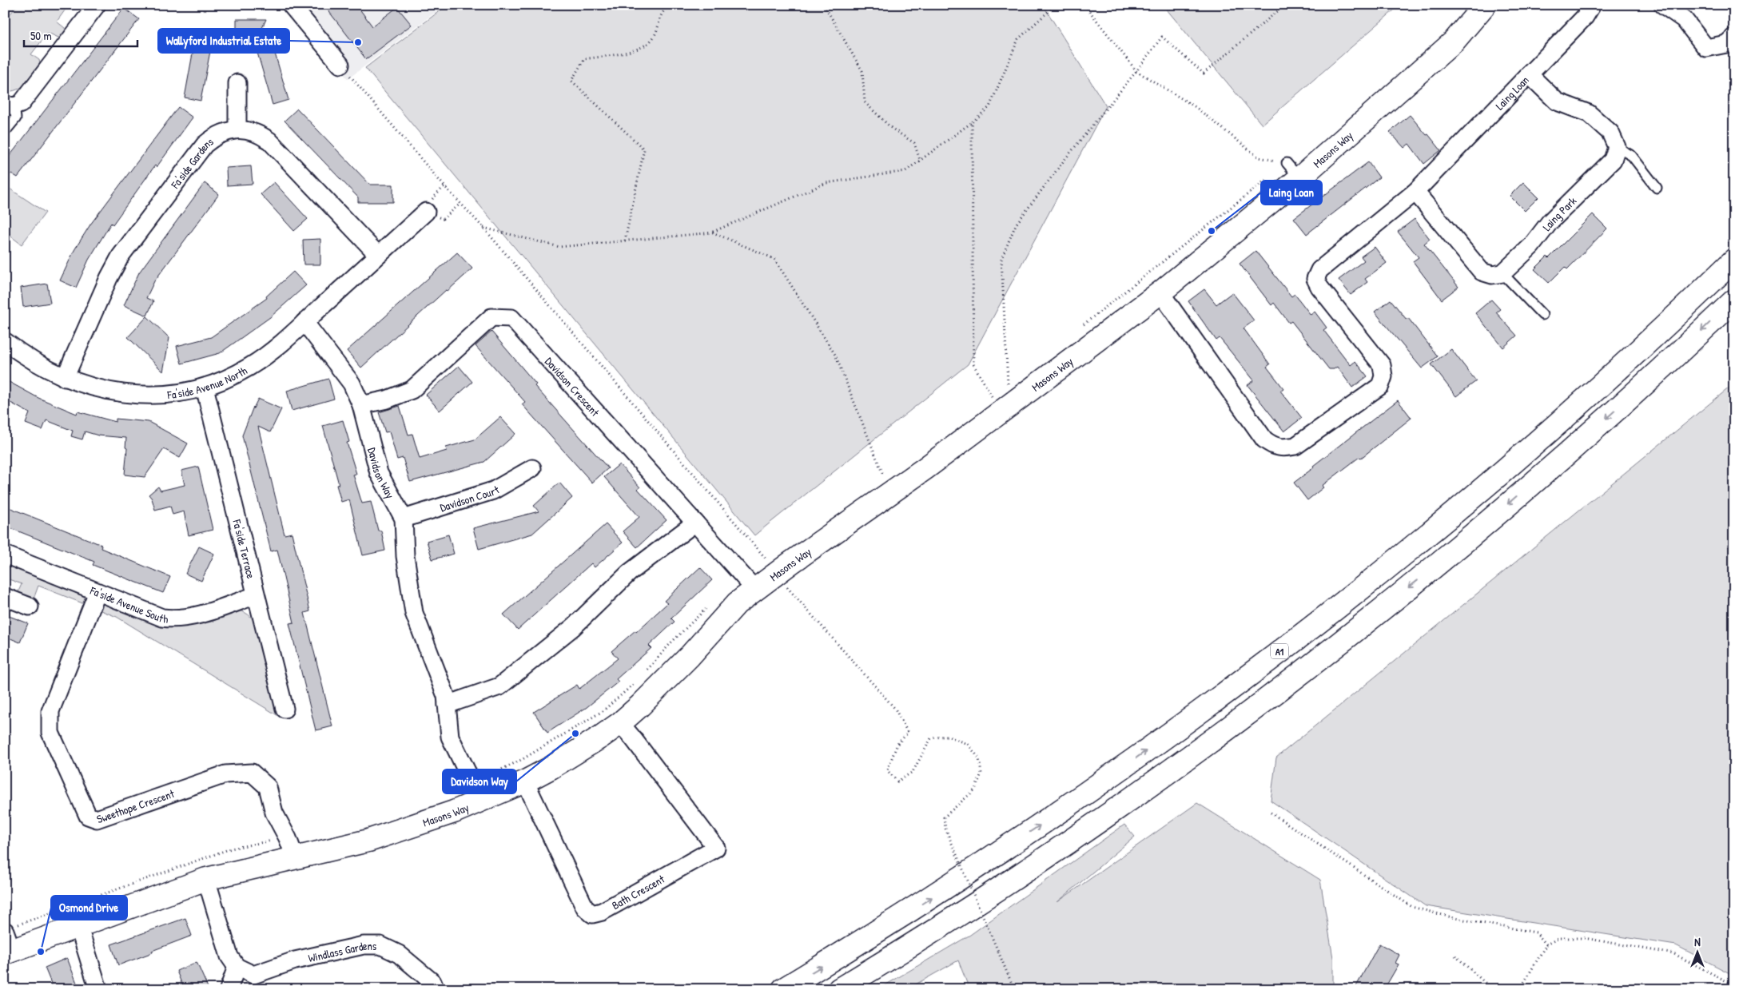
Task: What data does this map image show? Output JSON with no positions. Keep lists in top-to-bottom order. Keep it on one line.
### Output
{"streets":{"main road":["Masons Way","A1"],"street":["Laing Loan","Fa'side Gardens","Laing Park","Fa'side Avenue North","Davidson Crescent","Davidson Way","Davidson Court","Fa'side Terrace","Fa'side Avenue South","Sweethope Crescent","Bath Crescent","Windlass Gardens"]},"crossings":[["Laing Loan","Masons Way"],["Masons Way","Davidson Crescent"],["Masons Way","Davidson Way"],["Masons Way","Sweethope Crescent"],["Masons Way","Bath Crescent"],["Fa'side Gardens","Fa'side Avenue North"],["Fa'side Avenue North","Davidson Way"],["Fa'side Avenue North","Fa'side Terrace"],["Davidson Crescent","Davidson Way"],["Davidson Way","Davidson Court"],["Fa'side Terrace","Fa'side Avenue South"],["Fa'side Avenue South","Sweethope Crescent"]],"places":["Wallyford Industrial Estate","Laing Loan","Davidson Way","Osmond Drive"],"scale_bar":"50 m","north":"top"}
